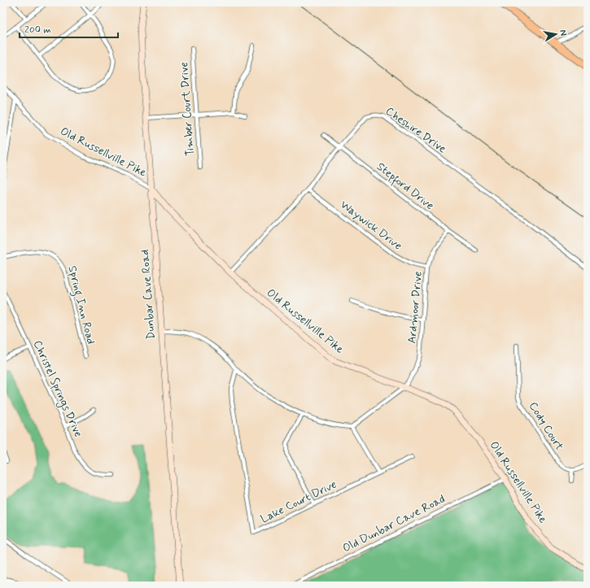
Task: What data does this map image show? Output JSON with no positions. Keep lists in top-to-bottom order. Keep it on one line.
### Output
{"streets":{"street":["Timber Court Drive","Cheshire Drive","Old Russellville Pike","Stepford Drive","Waywick Drive","Dunbar Cave Road","Spring Inn Road","Ardmoor Drive","Christel Springs Drive","Cody Court","Lake Court Drive","Old Dunbar Cave Road"]},"crossings":[["Cheshire Drive","Old Russellville Pike"],["Cheshire Drive","Stepford Drive"],["Cheshire Drive","Waywick Drive"],["Old Russellville Pike","Dunbar Cave Road"],["Old Russellville Pike","Ardmoor Drive"],["Old Russellville Pike","Old Dunbar Cave Road"],["Stepford Drive","Ardmoor Drive"],["Waywick Drive","Ardmoor Drive"]],"scale_bar":"200 m","north":"right"}
